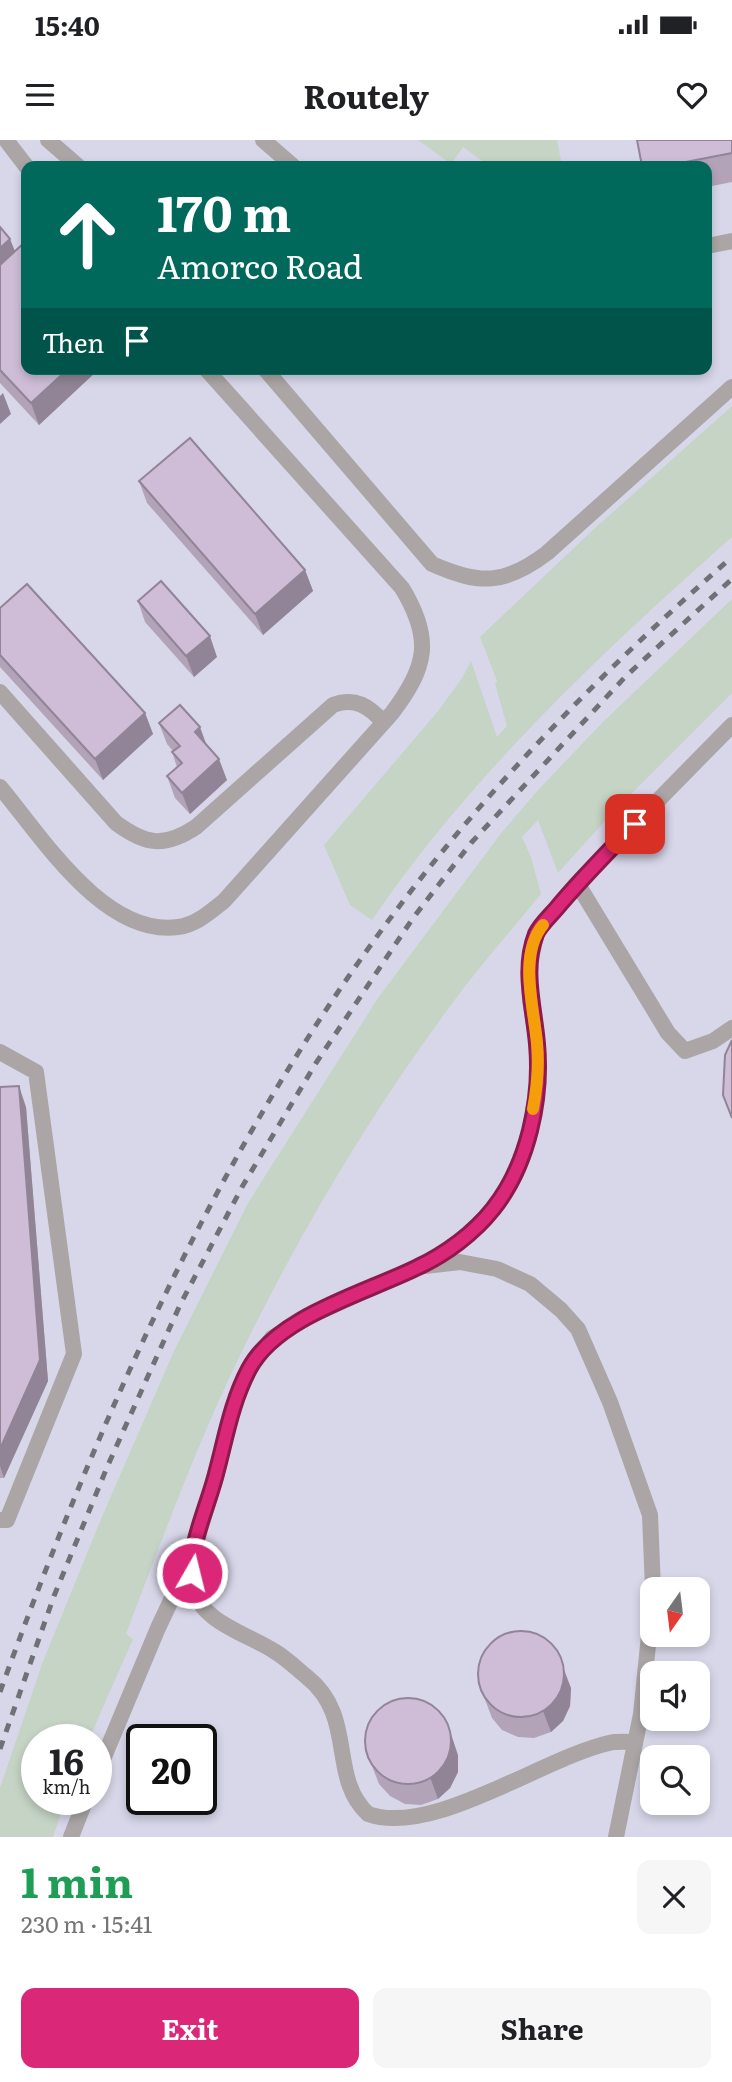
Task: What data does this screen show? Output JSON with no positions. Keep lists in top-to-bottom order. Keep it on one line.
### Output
{"north":"bottom","page":{"status":"15:40","header":"Routely","turn":["170 m","Amorco Road"],"then":"Then","speed":"16 km/h","limit":"20","heading":["1 min","230 m · 15:41"],"buttons":["Exit","Share"]}}
